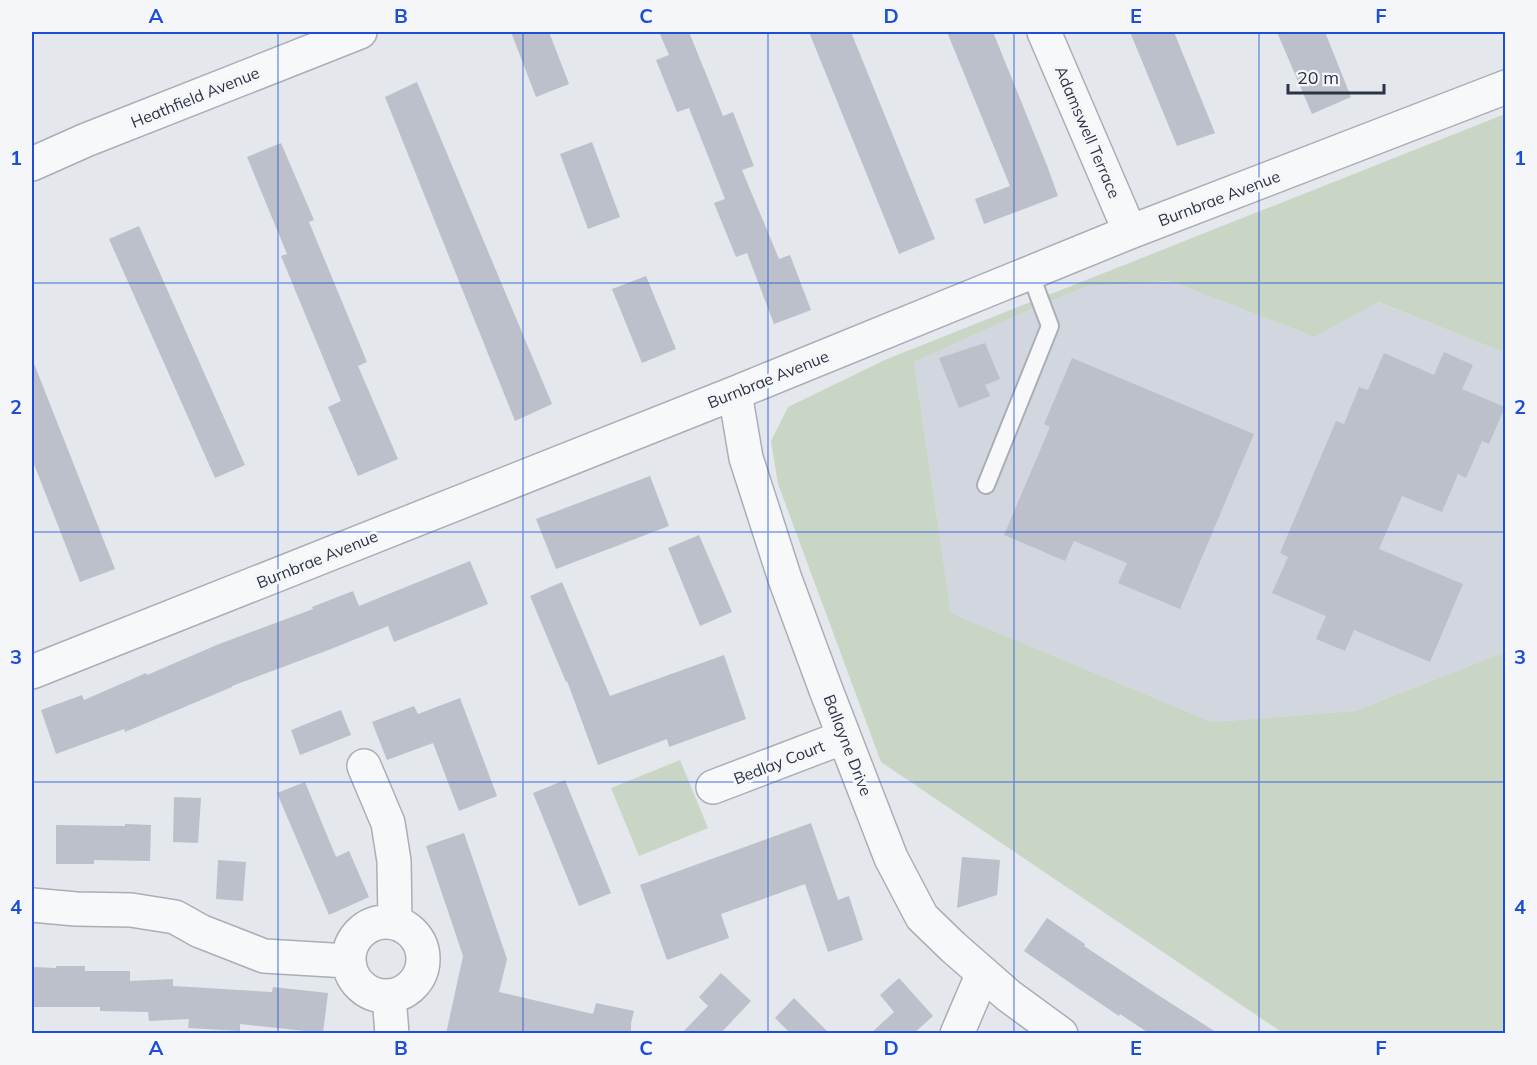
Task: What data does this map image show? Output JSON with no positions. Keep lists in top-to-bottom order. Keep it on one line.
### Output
{"streets":{"street":["Heathfield Avenue","Adamswell Terrace","Burnbrae Avenue","Ballayne Drive","Bedlay Court"]},"crossings":[["Adamswell Terrace","Burnbrae Avenue"],["Burnbrae Avenue","Ballayne Drive"],["Ballayne Drive","Bedlay Court"]],"scale_bar":"20 m","grid":{"columns":["A","B","C","D","E","F"],"rows":["1","2","3","4"]}}
